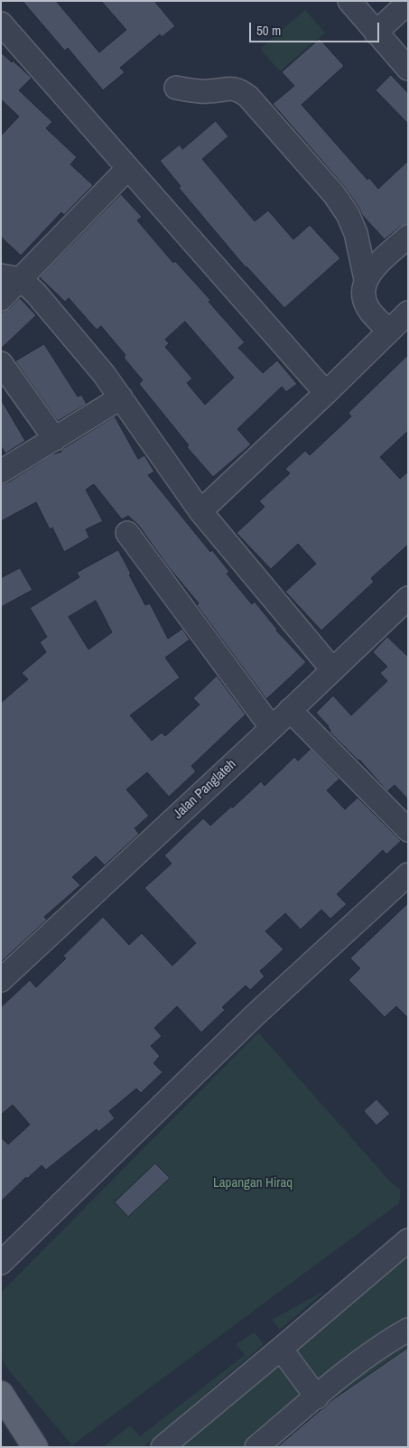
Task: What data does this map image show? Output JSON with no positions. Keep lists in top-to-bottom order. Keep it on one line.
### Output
{"streets":{"street":["Jalan Panglateh"]},"parks":["Lapangan Hiraq"],"scale_bar":"50 m"}
